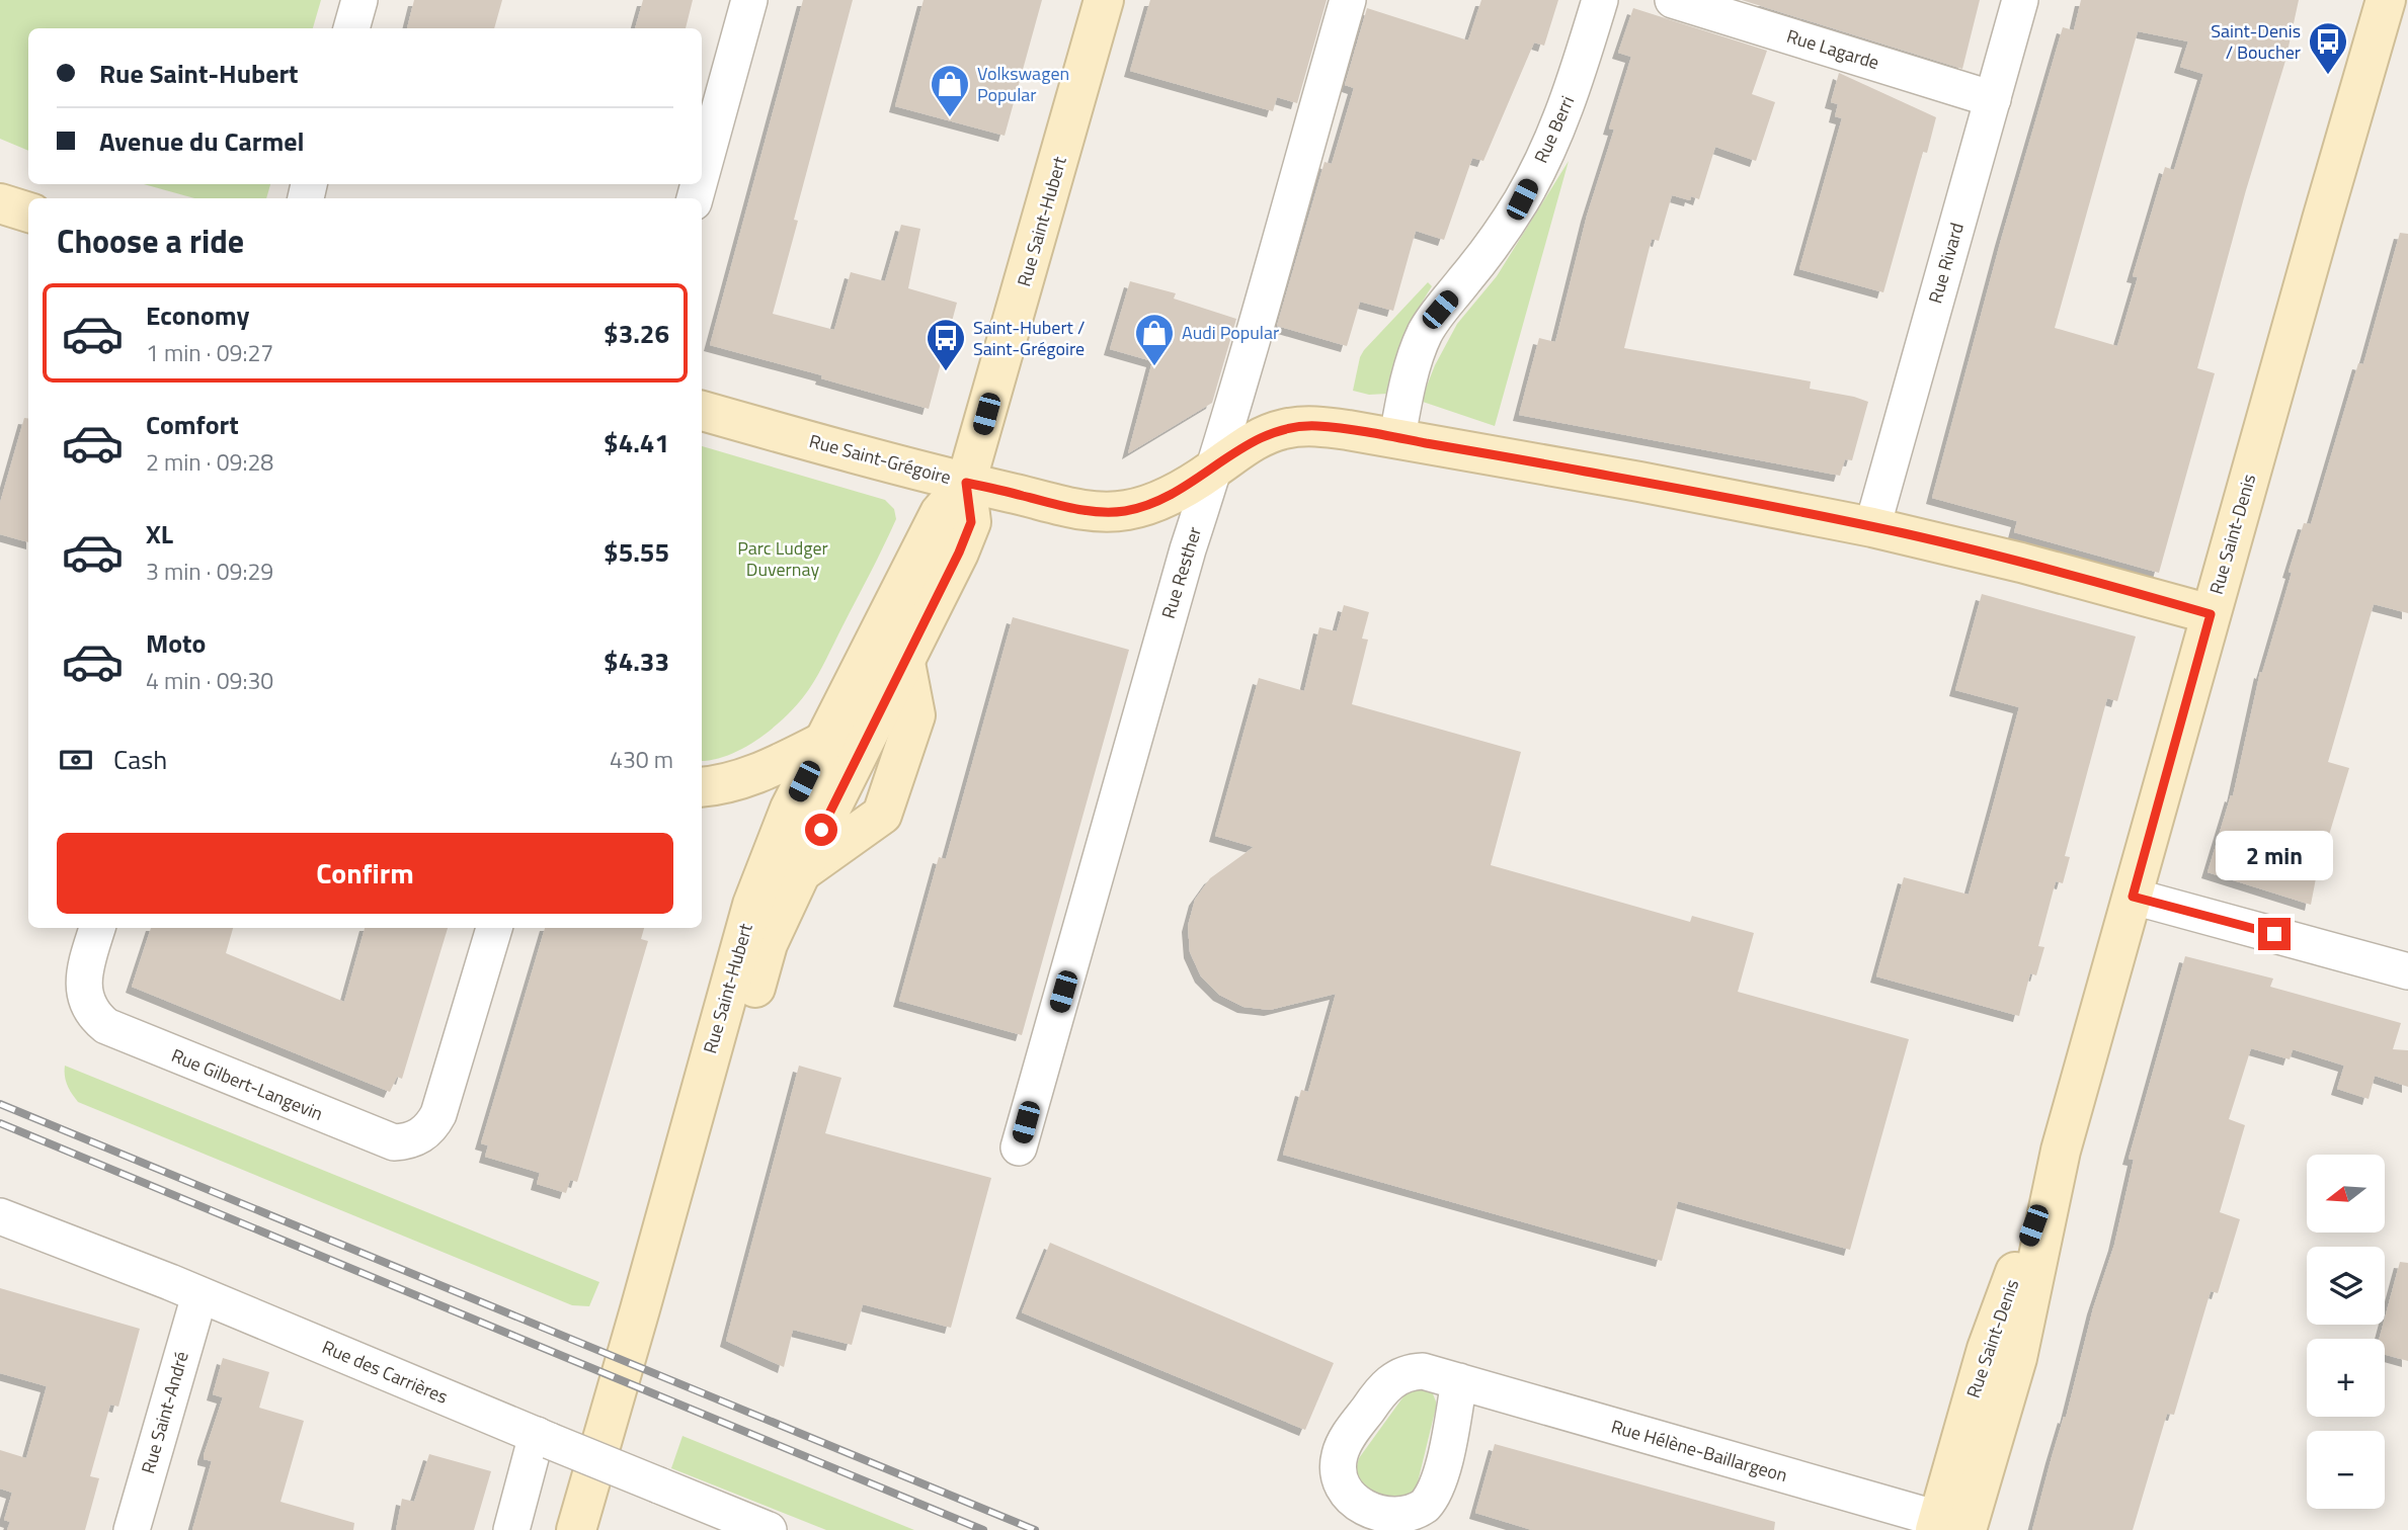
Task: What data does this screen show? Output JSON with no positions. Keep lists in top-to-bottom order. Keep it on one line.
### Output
{"streets":{"street":["Rue Lagarde","Rue Berri","Rue Saint-Hubert","Rue Rivard","Rue Saint-Grégoire","Rue Saint-Denis","Rue Resther","Rue Gilbert-Langevin","Rue des Carrières","Rue Saint-André","Rue Hélène-Baillargeon"]},"crossings":[["Rue Lagarde","Rue Rivard"],["Rue Berri","Rue Saint-Grégoire"],["Rue Saint-Hubert","Rue Saint-Grégoire"],["Rue Rivard","Rue Saint-Grégoire"],["Rue Saint-Grégoire","Rue Saint-Denis"],["Rue Saint-Grégoire","Rue Resther"],["Rue Saint-Denis","Rue Hélène-Baillargeon"],["Rue des Carrières","Rue Saint-André"]],"parks":["Parc Ludger Duvernay"],"places":{"bus stop":["Saint-Denis / Boucher","Saint-Hubert / Saint-Grégoire"],"shop":["Volkswagen Popular","Audi Popular"]},"north":"left","page":{"banner":["Rue Saint-Hubert","Avenue du Carmel"],"heading":"Choose a ride","list":[{"name":"Economy","note":"1 min · 09:27","value":"$3.26"},{"name":"Comfort","note":"2 min · 09:28","value":"$4.41"},{"name":"XL","note":"3 min · 09:29","value":"$5.55"},{"name":"Moto","note":"4 min · 09:30","value":"$4.33"}],"pay":["Cash","430 m"],"buttons":"Confirm","bubble":"2 min","map_buttons":["+","−"]}}
